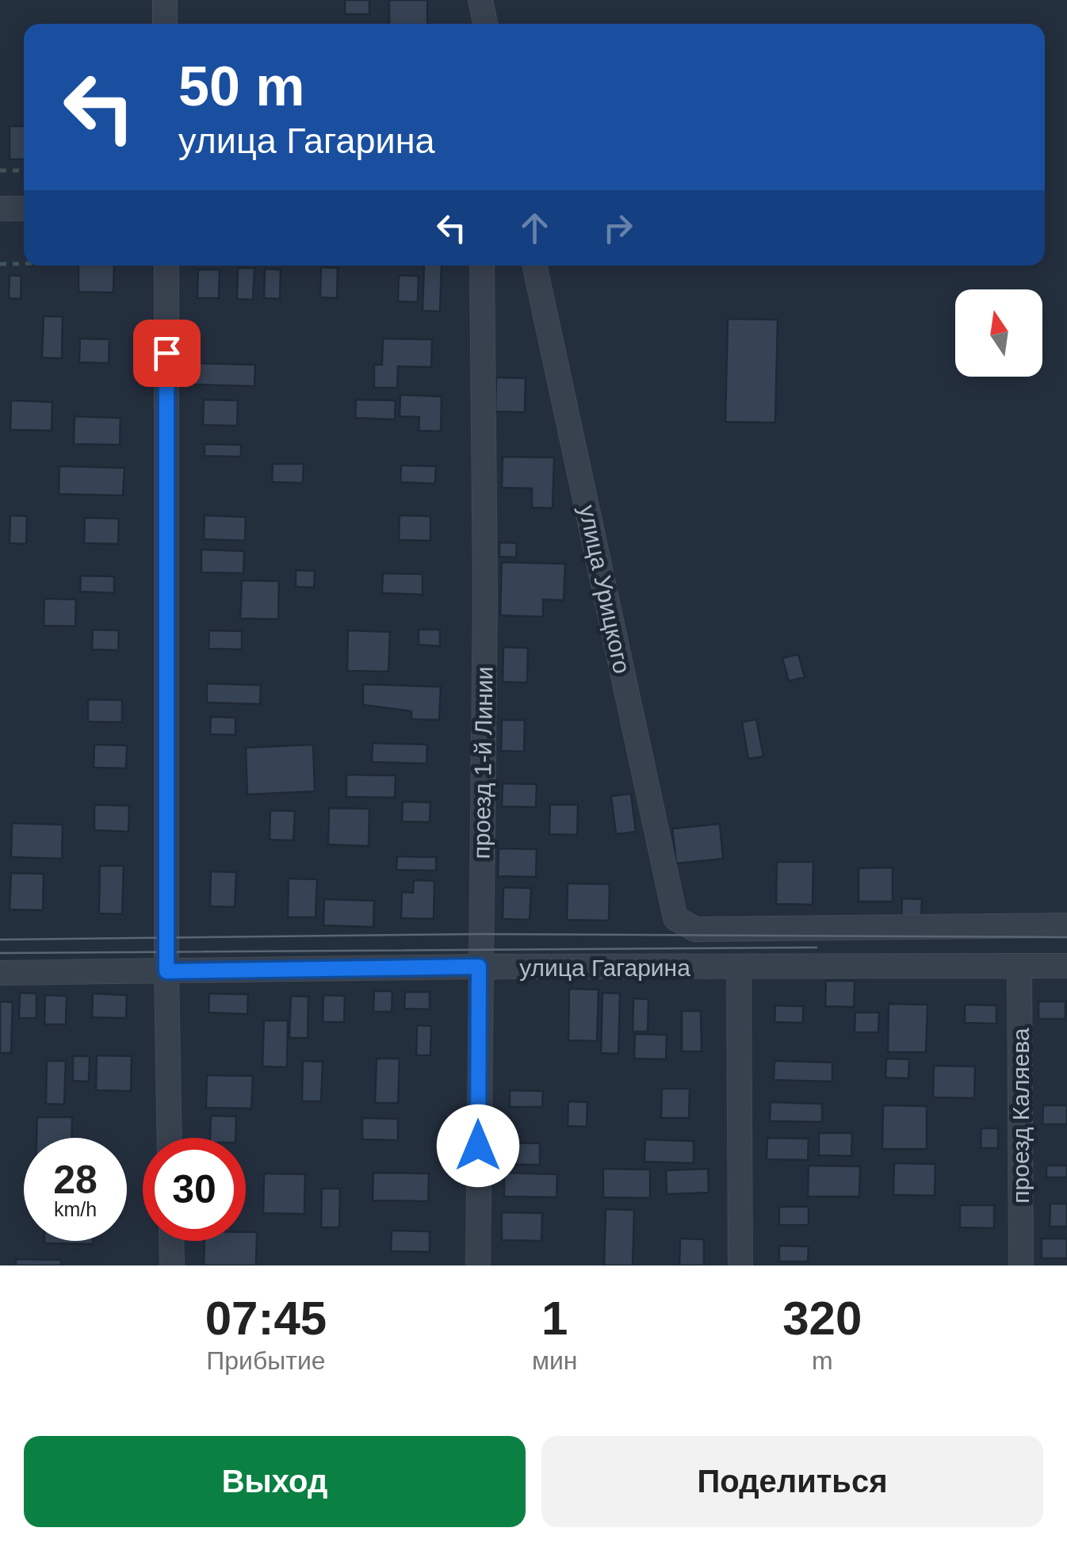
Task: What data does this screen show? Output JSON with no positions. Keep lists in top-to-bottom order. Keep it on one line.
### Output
{"streets":{"street":["улица Урицкого","проезд 1-й Линии","улица Гагарина","проезд Каляева"]},"crossings":[["улица Урицкого","улица Гагарина"],["проезд 1-й Линии","улица Гагарина"],["улица Гагарина","проезд Каляева"]],"north":"top","page":{"turn":["50 m","улица Гагарина"],"speed":"28 km/h","limit":"30","eta":["07:45","Прибытие","1","мин","320","m"],"buttons":["Выход","Поделиться"]}}
